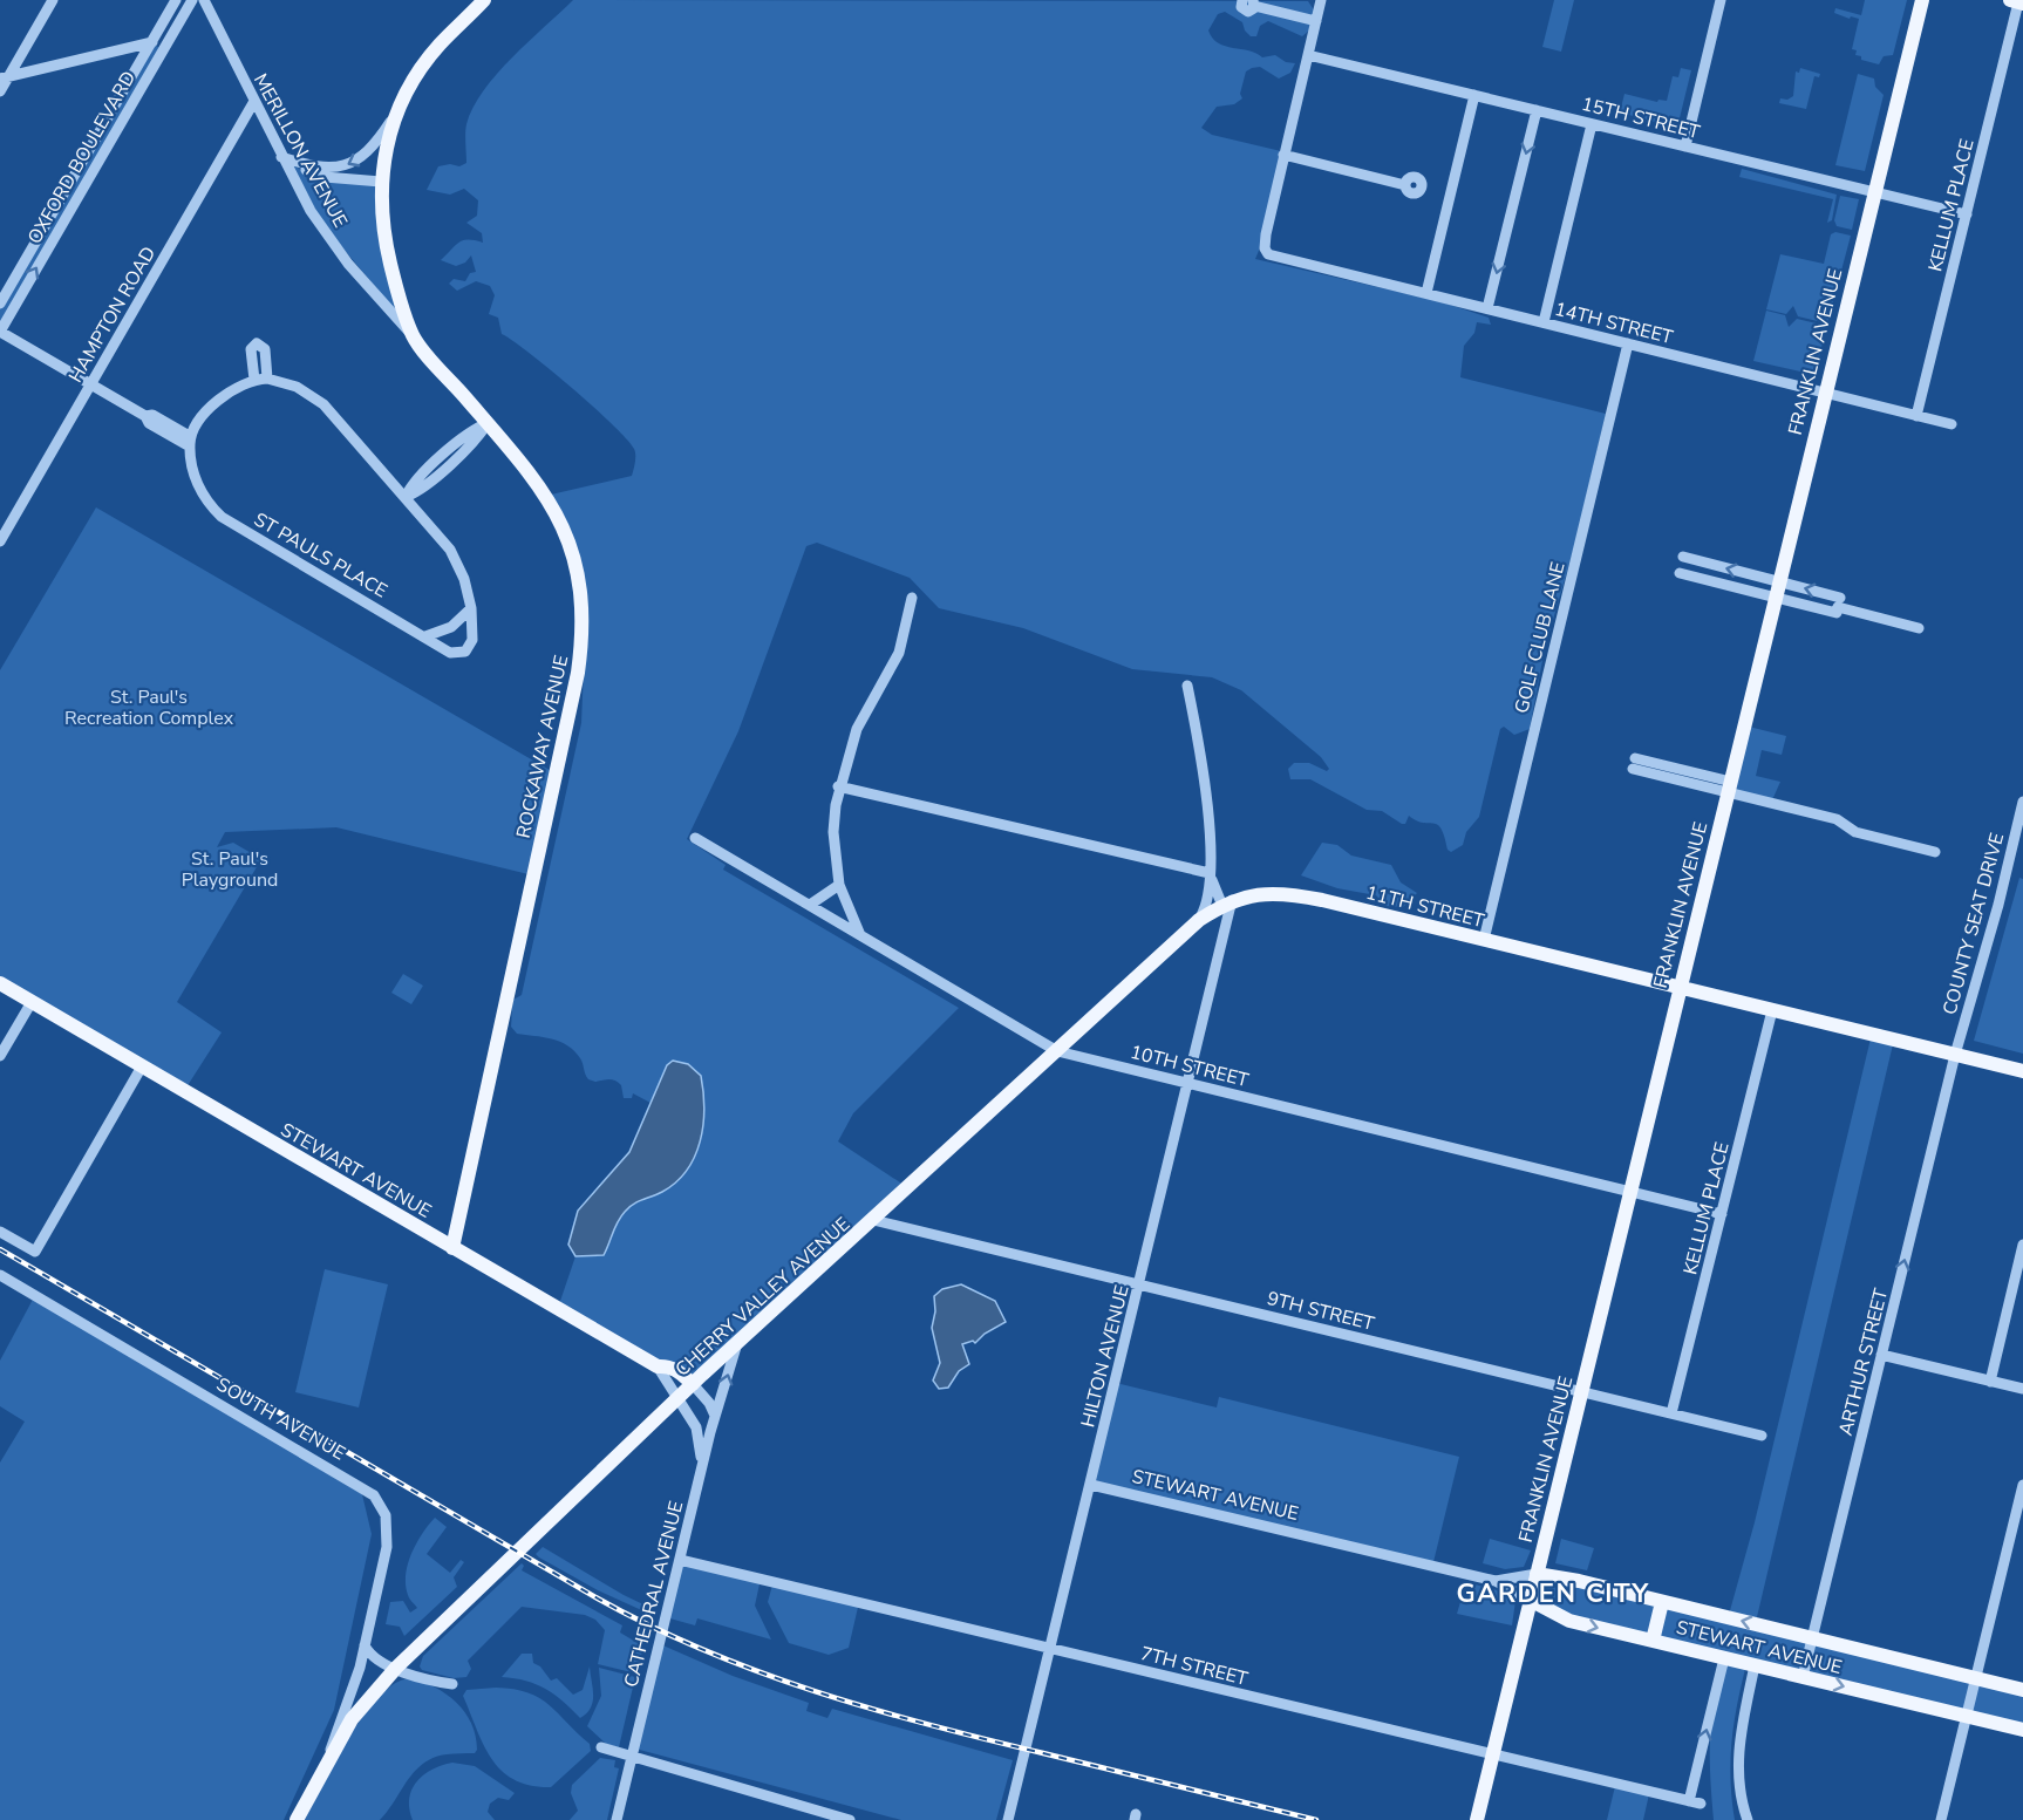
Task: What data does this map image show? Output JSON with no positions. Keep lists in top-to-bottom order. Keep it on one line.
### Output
{"streets":{"main road":["FRANKLIN AVENUE","ROCKAWAY AVENUE","11TH STREET","STEWART AVENUE","CHERRY VALLEY AVENUE"],"street":["15TH STREET","MERILLON AVENUE","OXFORD BOULEVARD","KELLUM PLACE","HAMPTON ROAD","14TH STREET","ST PAULS PLACE","GOLF CLUB LANE","COUNTY SEAT DRIVE","10TH STREET","9TH STREET","HILTON AVENUE","ARTHUR STREET","SOUTH AVENUE","CATHEDRAL AVENUE","7TH STREET"]},"crossings":[["15TH STREET","KELLUM PLACE"],["15TH STREET","FRANKLIN AVENUE"],["MERILLON AVENUE","HAMPTON ROAD"],["MERILLON AVENUE","ROCKAWAY AVENUE"],["KELLUM PLACE","14TH STREET"],["KELLUM PLACE","11TH STREET"],["KELLUM PLACE","10TH STREET"],["KELLUM PLACE","9TH STREET"],["14TH STREET","FRANKLIN AVENUE"],["14TH STREET","GOLF CLUB LANE"],["FRANKLIN AVENUE","11TH STREET"],["FRANKLIN AVENUE","10TH STREET"],["FRANKLIN AVENUE","STEWART AVENUE"],["FRANKLIN AVENUE","9TH STREET"],["FRANKLIN AVENUE","7TH STREET"],["GOLF CLUB LANE","11TH STREET"],["ROCKAWAY AVENUE","STEWART AVENUE"],["11TH STREET","COUNTY SEAT DRIVE"],["11TH STREET","CHERRY VALLEY AVENUE"],["11TH STREET","HILTON AVENUE"],["11TH STREET","ARTHUR STREET"],["COUNTY SEAT DRIVE","ARTHUR STREET"],["10TH STREET","CHERRY VALLEY AVENUE"],["10TH STREET","HILTON AVENUE"],["STEWART AVENUE","CHERRY VALLEY AVENUE"],["STEWART AVENUE","HILTON AVENUE"],["STEWART AVENUE","ARTHUR STREET"],["CHERRY VALLEY AVENUE","9TH STREET"],["CHERRY VALLEY AVENUE","HILTON AVENUE"],["CHERRY VALLEY AVENUE","CATHEDRAL AVENUE"],["9TH STREET","HILTON AVENUE"],["HILTON AVENUE","7TH STREET"],["CATHEDRAL AVENUE","7TH STREET"]],"one_way":["ARTHUR STREET"],"districts":["GARDEN CITY"],"parks":["St. Paul's Recreation Complex","St. Paul's Playground"]}
